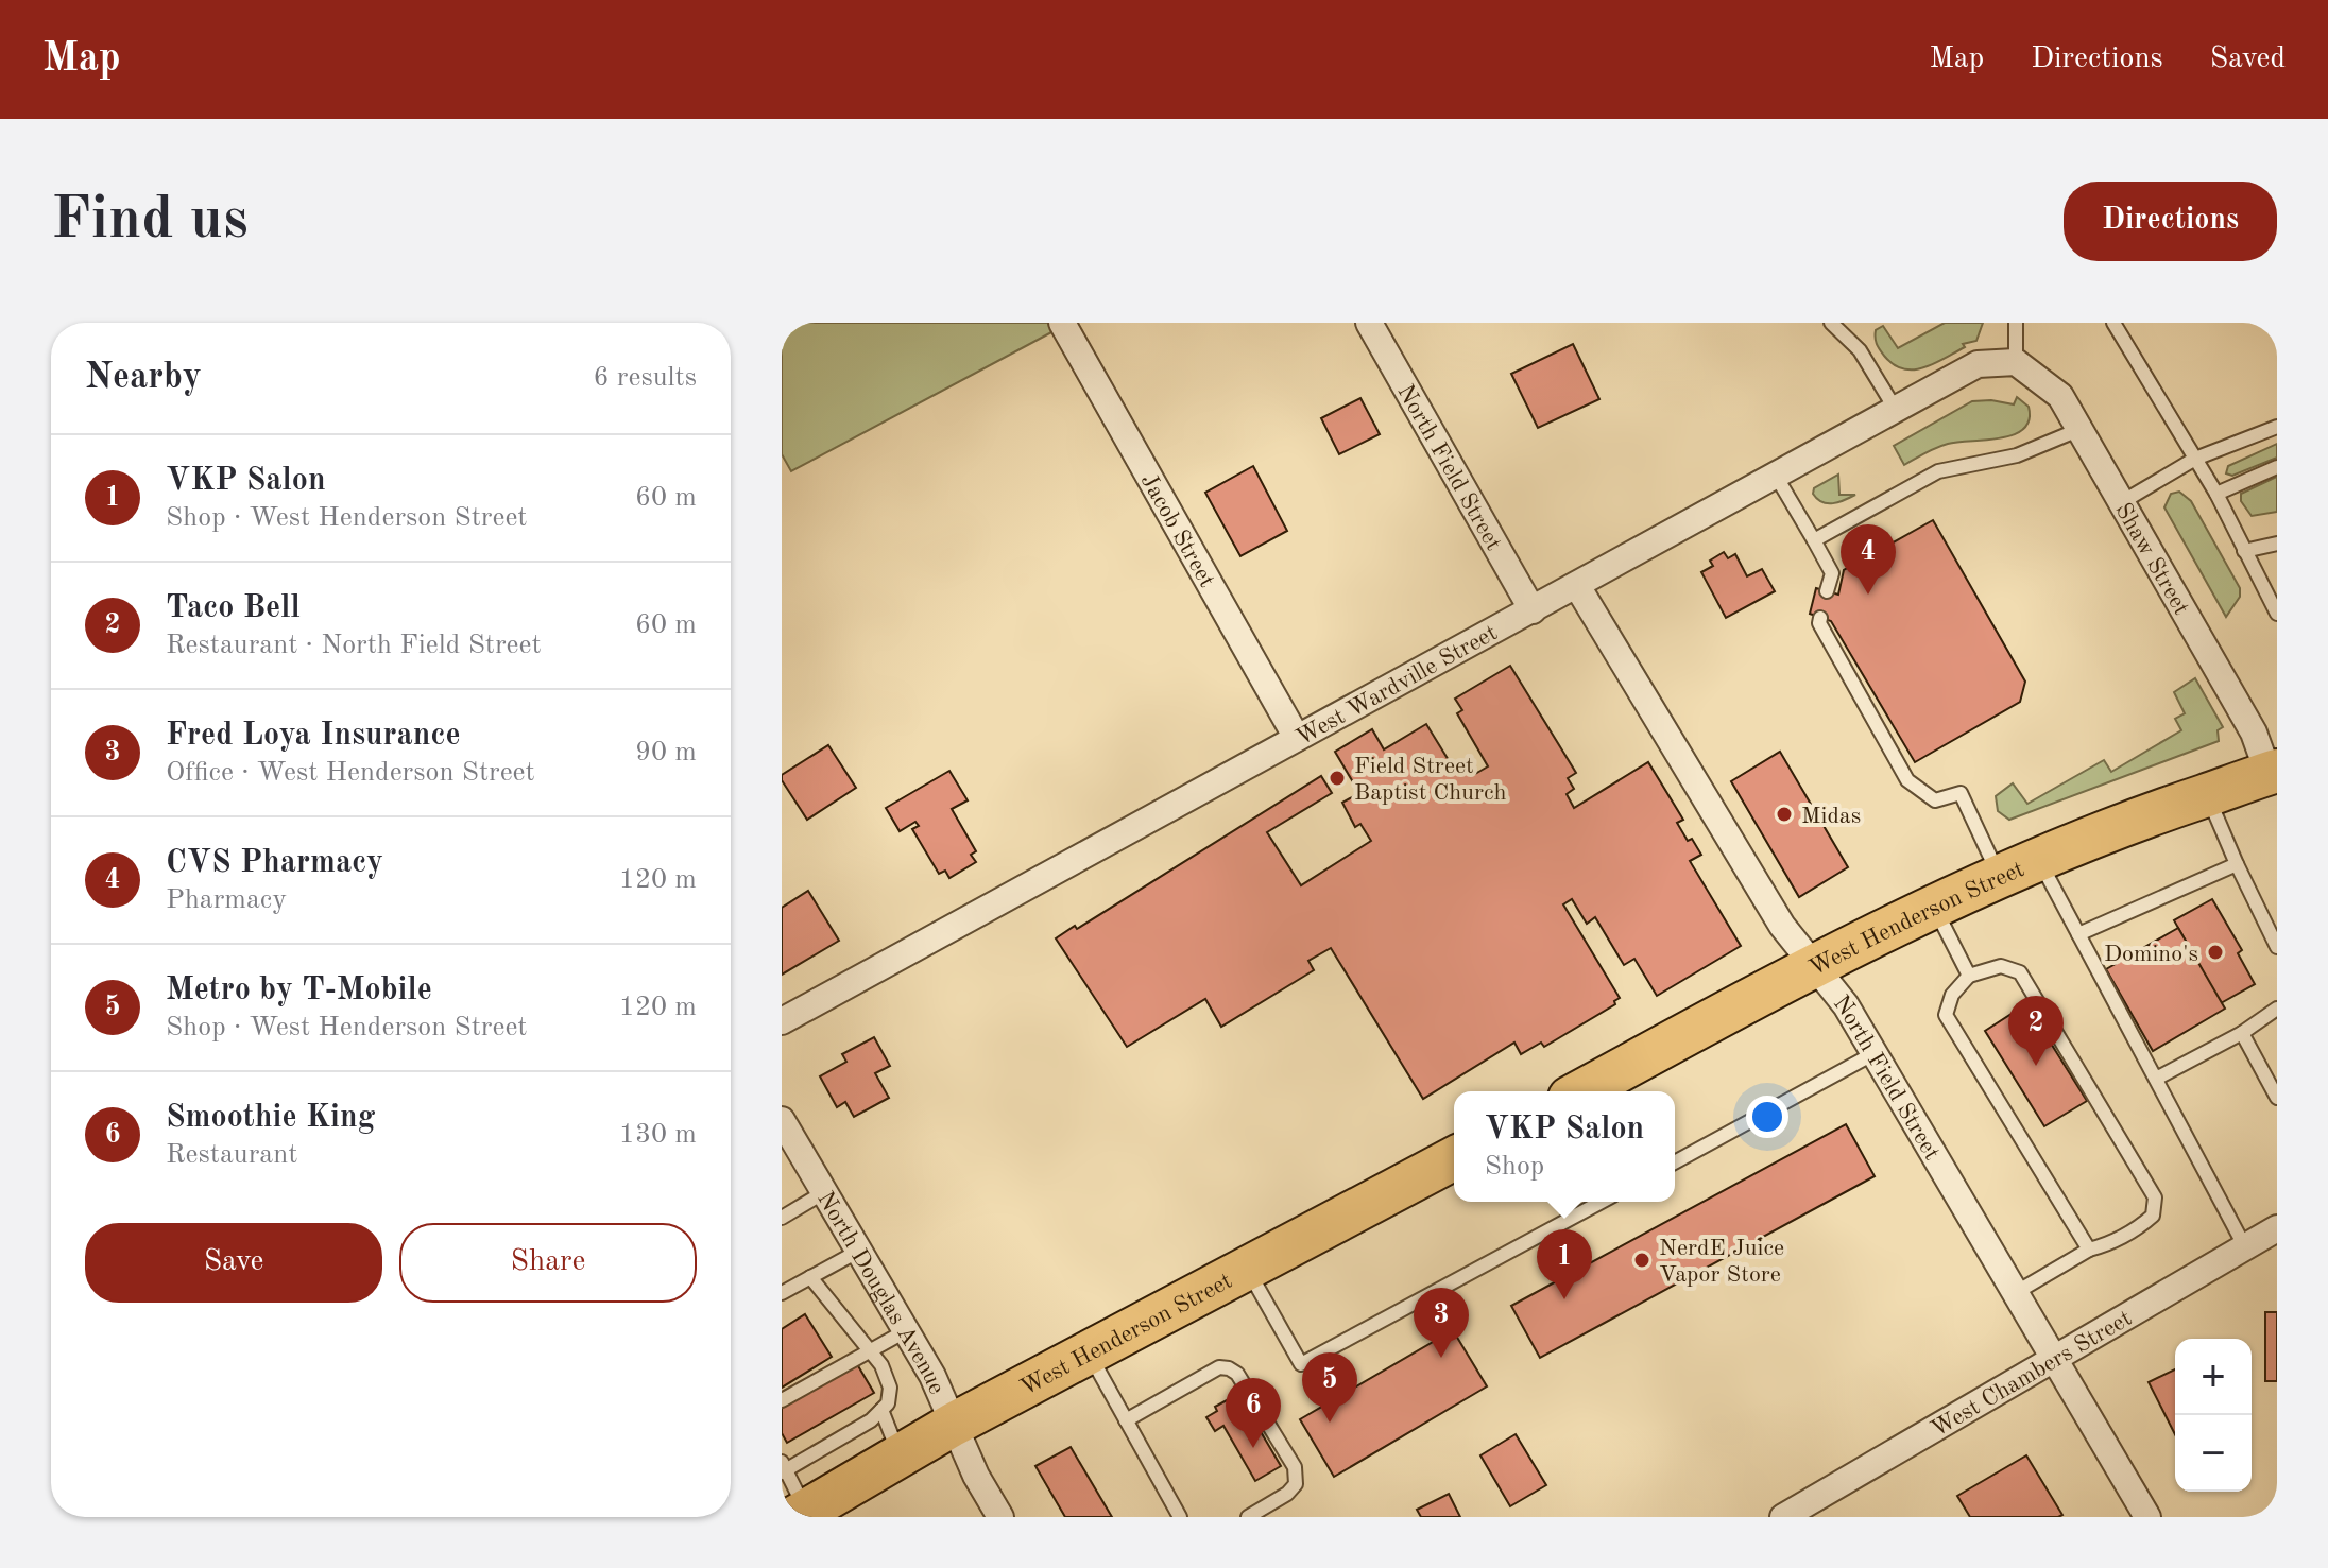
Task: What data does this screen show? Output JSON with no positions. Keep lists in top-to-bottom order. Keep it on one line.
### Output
{"streets":{"main road":["West Henderson Street"],"street":["North Field Street","Jacob Street","Shaw Street","West Wardville Street","North Douglas Avenue","West Chambers Street"]},"crossings":[["North Field Street","West Wardville Street"],["North Field Street","West Henderson Street"],["North Field Street","West Chambers Street"],["Jacob Street","West Wardville Street"],["Shaw Street","West Wardville Street"],["Shaw Street","West Henderson Street"],["West Henderson Street","North Douglas Avenue"]],"places":["Field Street Baptist Church","Midas","Domino's","NerdE Juice Vapor Store"],"page":{"header":"Map","nav":["Map","Directions","Saved"],"buttons":["Directions",["Save","Share"]],"title":"Find us","heading":["Nearby","6 results"],"list":[{"mark":"1","name":"VKP Salon","note":"Shop · West Henderson Street","value":"60 m"},{"mark":"2","name":"Taco Bell","note":"Restaurant · North Field Street","value":"60 m"},{"mark":"3","name":"Fred Loya Insurance","note":"Office · West Henderson Street","value":"90 m"},{"mark":"4","name":"CVS Pharmacy","note":"Pharmacy","value":"120 m"},{"mark":"5","name":"Metro by T-Mobile","note":"Shop · West Henderson Street","value":"120 m"},{"mark":"6","name":"Smoothie King","note":"Restaurant","value":"130 m"}],"pins":["4","2","1","3","5","6"],"popup":["VKP Salon","Shop"],"map_buttons":["+","−"]}}
